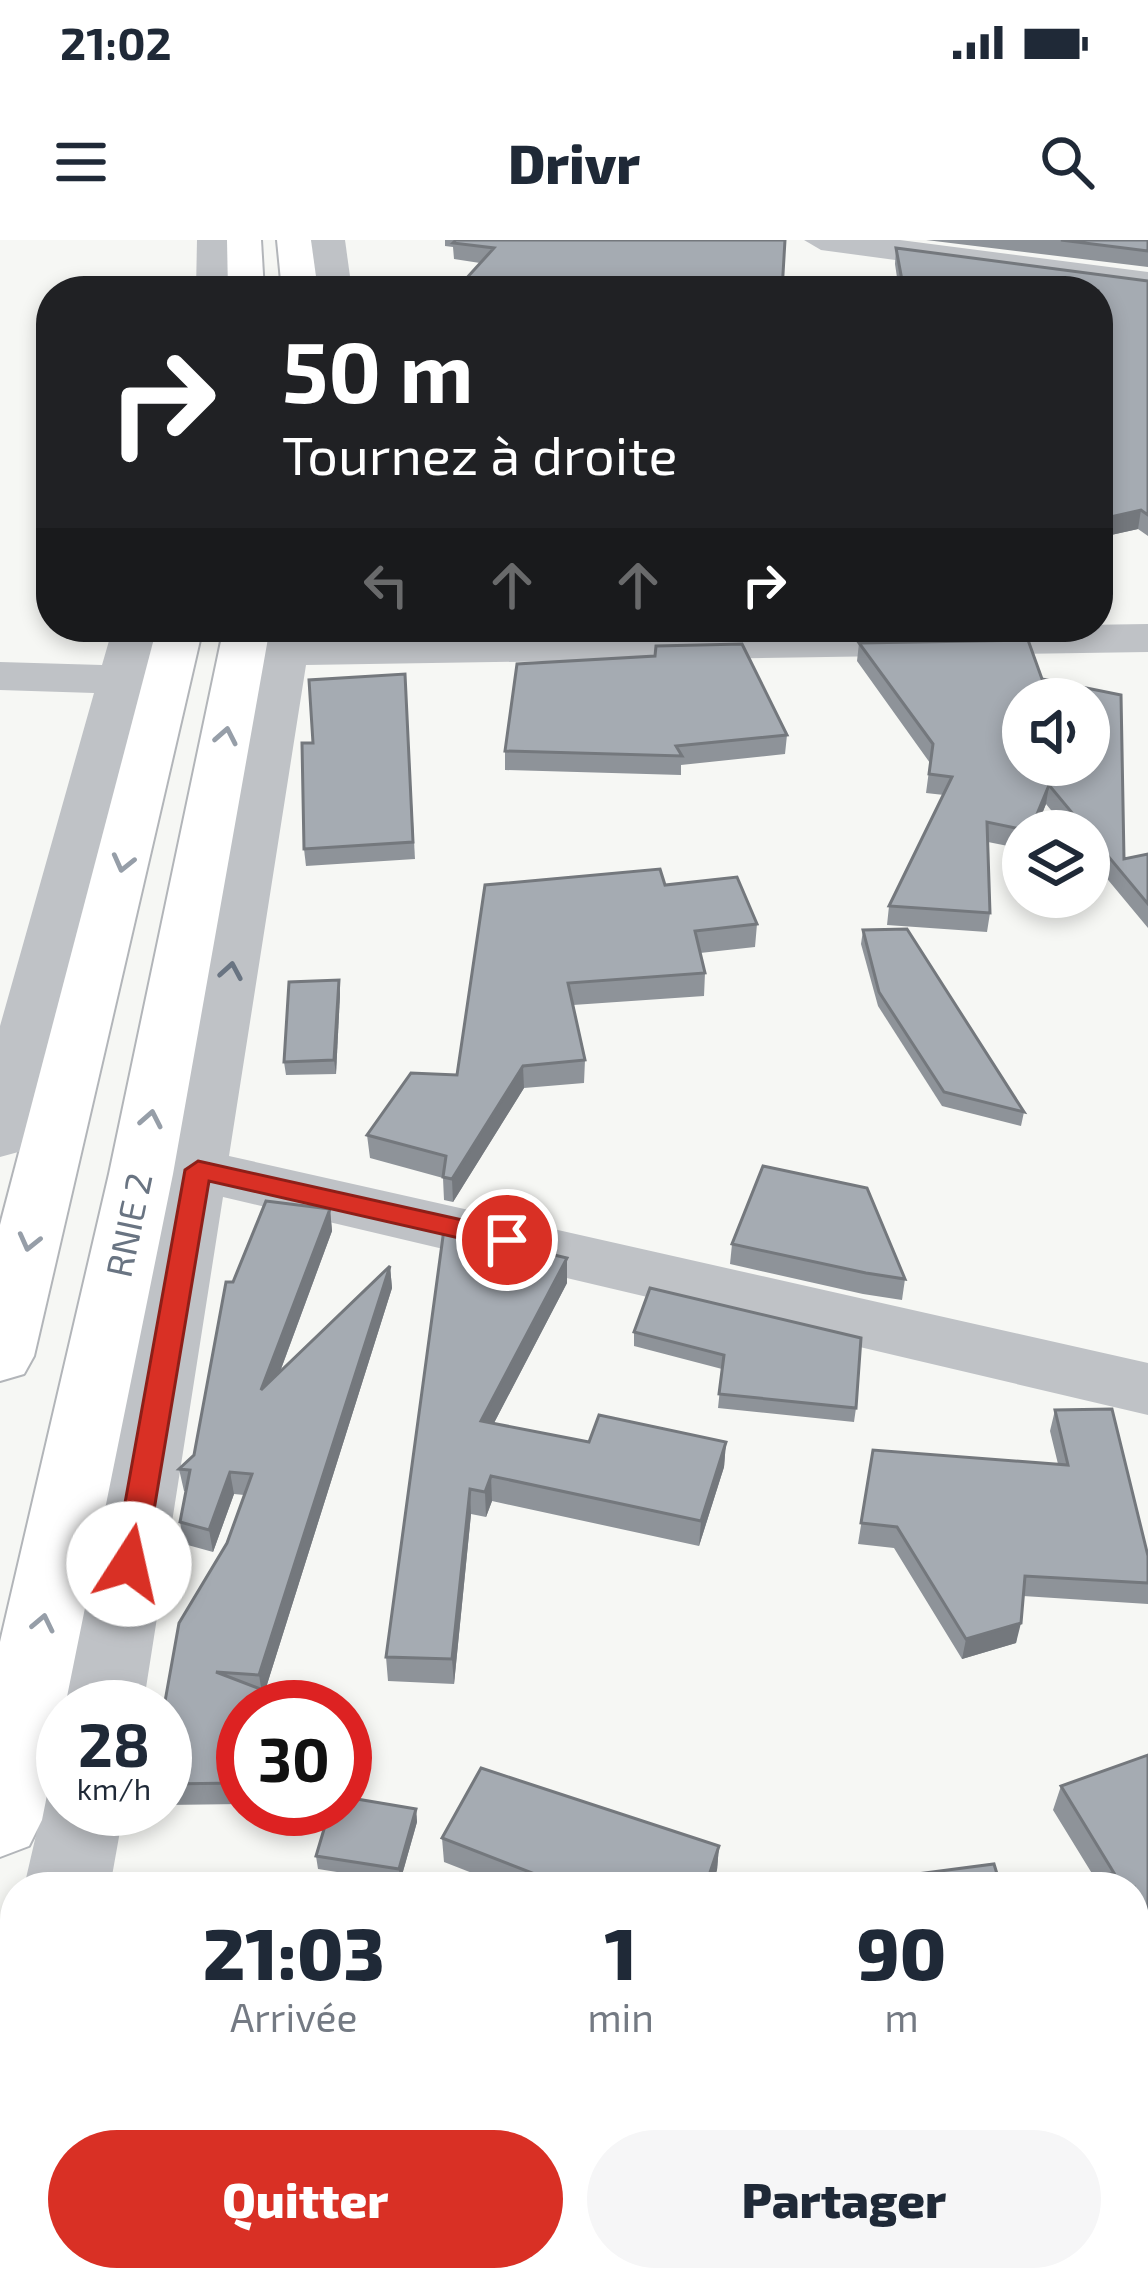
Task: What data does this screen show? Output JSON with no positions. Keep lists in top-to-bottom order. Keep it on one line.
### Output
{"streets":{"highway":["RNIE 2"]},"page":{"status":"21:02","header":"Drivr","turn":["50 m","Tournez à droite"],"speed":"28 km/h","limit":"30","eta":["21:03","Arrivée","1","min","90","m"],"buttons":["Quitter","Partager"]}}
